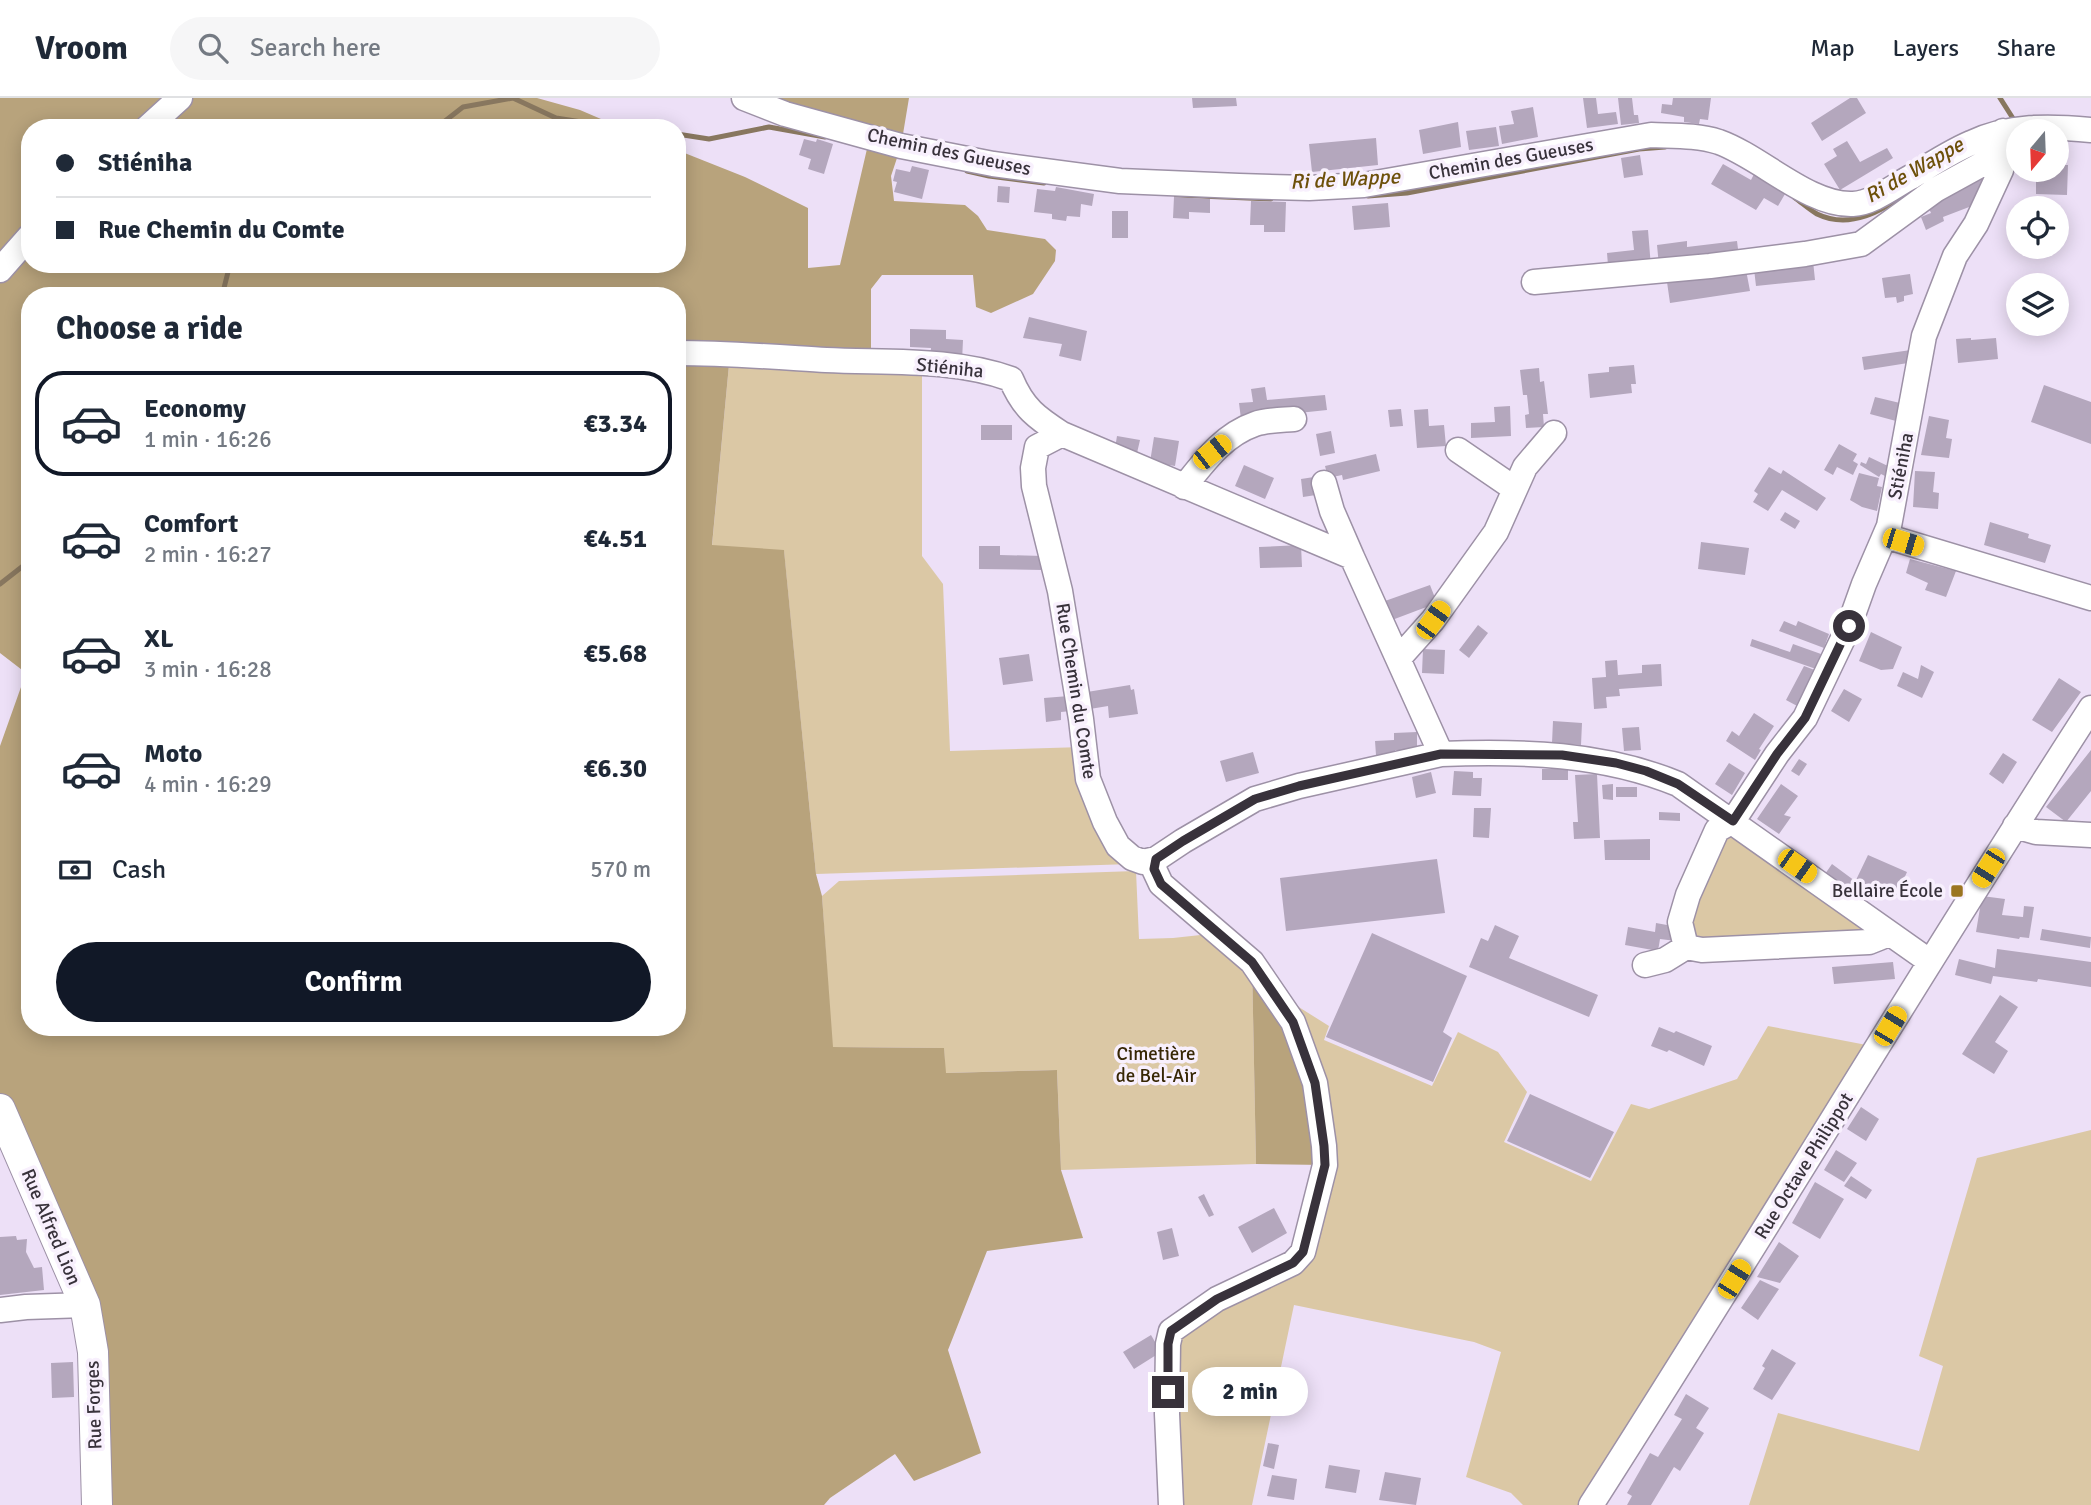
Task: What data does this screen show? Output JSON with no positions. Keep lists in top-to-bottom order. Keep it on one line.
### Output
{"streets":{"main road":["Rue Alfred Lion","Rue Forges"],"street":["Chemin des Gueuses","Stiéniha","Rue Chemin du Comte","Rue Octave Philippot"]},"crossings":[["Chemin des Gueuses","Stiéniha"],["Stiéniha","Rue Chemin du Comte"],["Rue Alfred Lion","Rue Forges"]],"water":["Ri de Wappe"],"parks":["Cimetière de Bel-Air"],"places":{"transit":["Bellaire École"]},"north":"bottom","page":{"header":"Vroom","search":"Search here","nav":["Map","Layers","Share"],"banner":["Stiéniha","Rue Chemin du Comte"],"heading":"Choose a ride","list":[{"name":"Economy","note":"1 min · 16:26","value":"€3.34"},{"name":"Comfort","note":"2 min · 16:27","value":"€4.51"},{"name":"XL","note":"3 min · 16:28","value":"€5.68"},{"name":"Moto","note":"4 min · 16:29","value":"€6.30"}],"pay":["Cash","570 m"],"buttons":"Confirm","bubble":"2 min"}}
